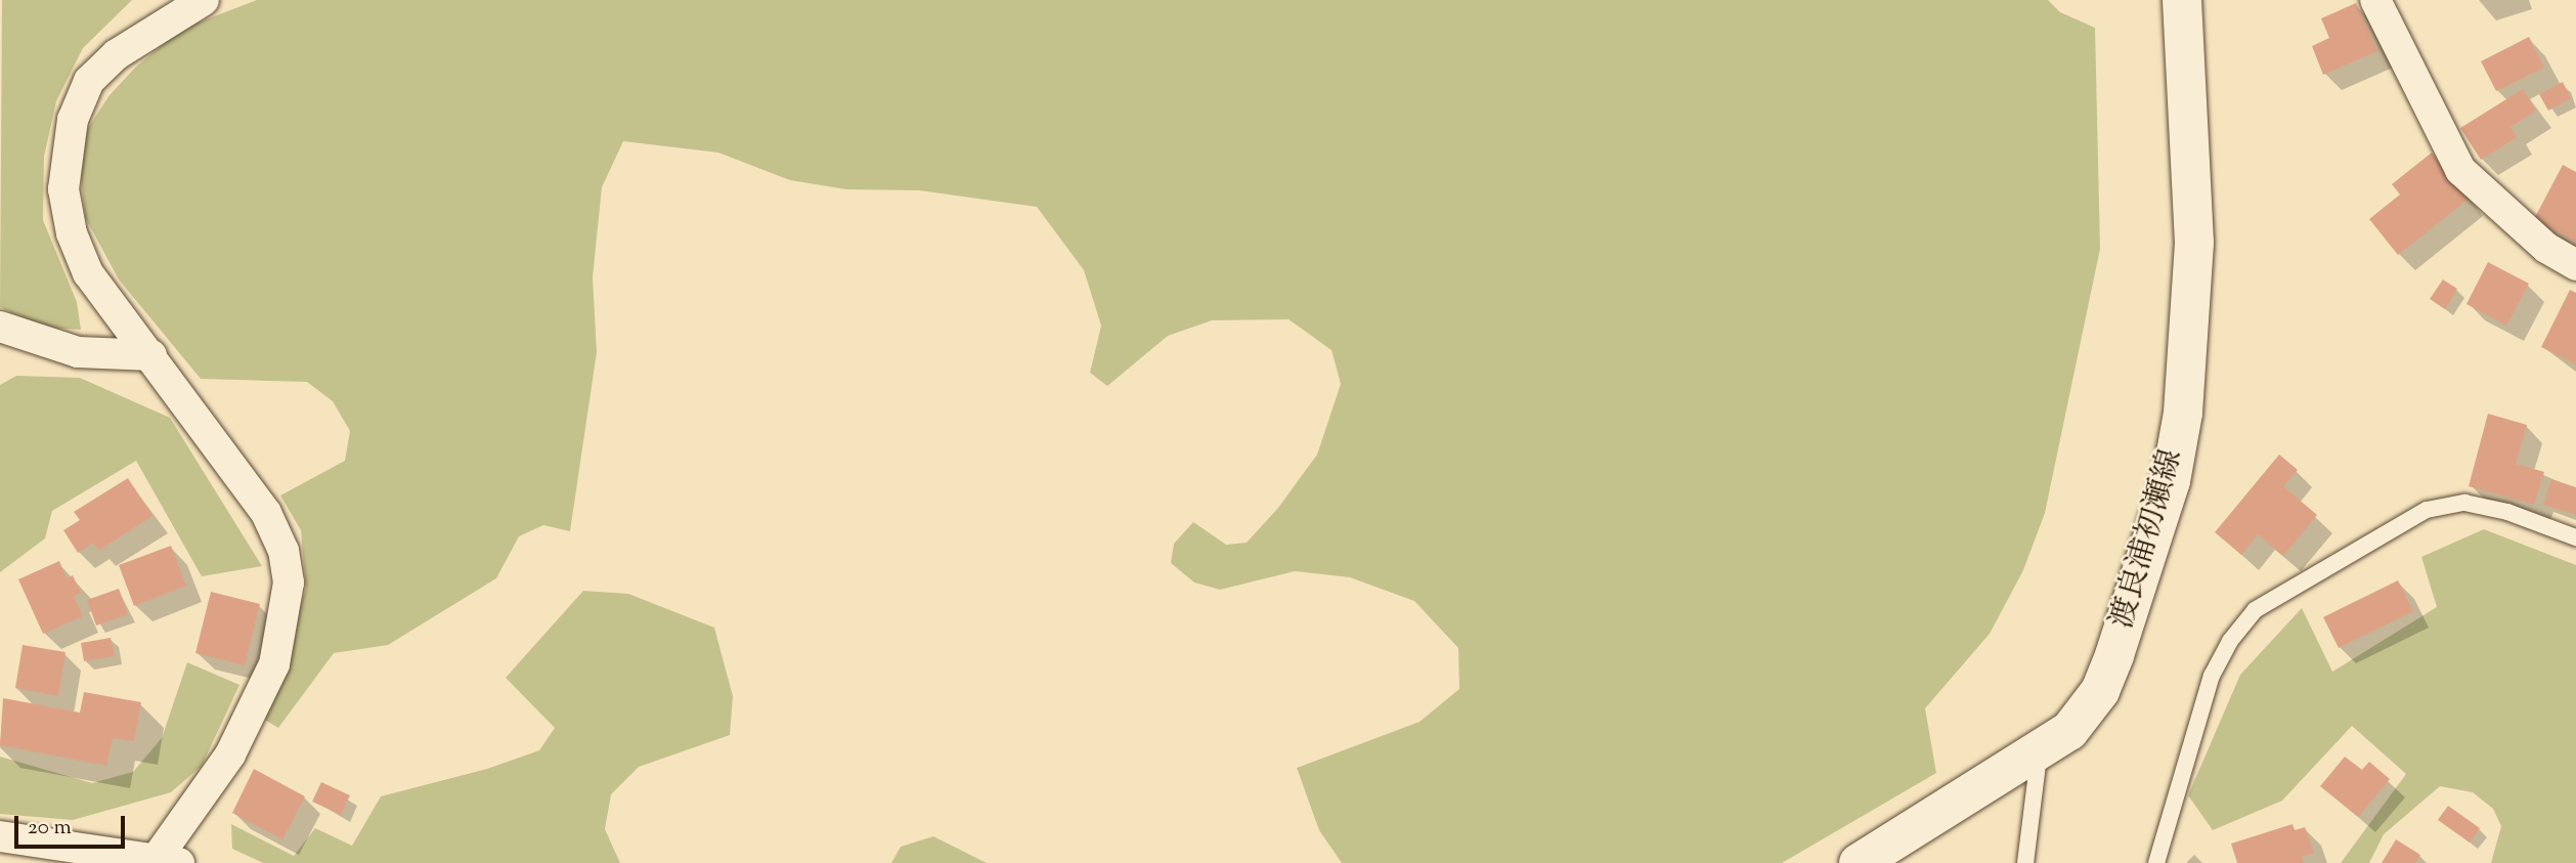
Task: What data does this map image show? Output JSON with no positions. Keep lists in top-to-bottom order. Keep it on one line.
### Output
{"streets":{"main road":["渡良浦初瀬線"]},"scale_bar":"20 m"}
